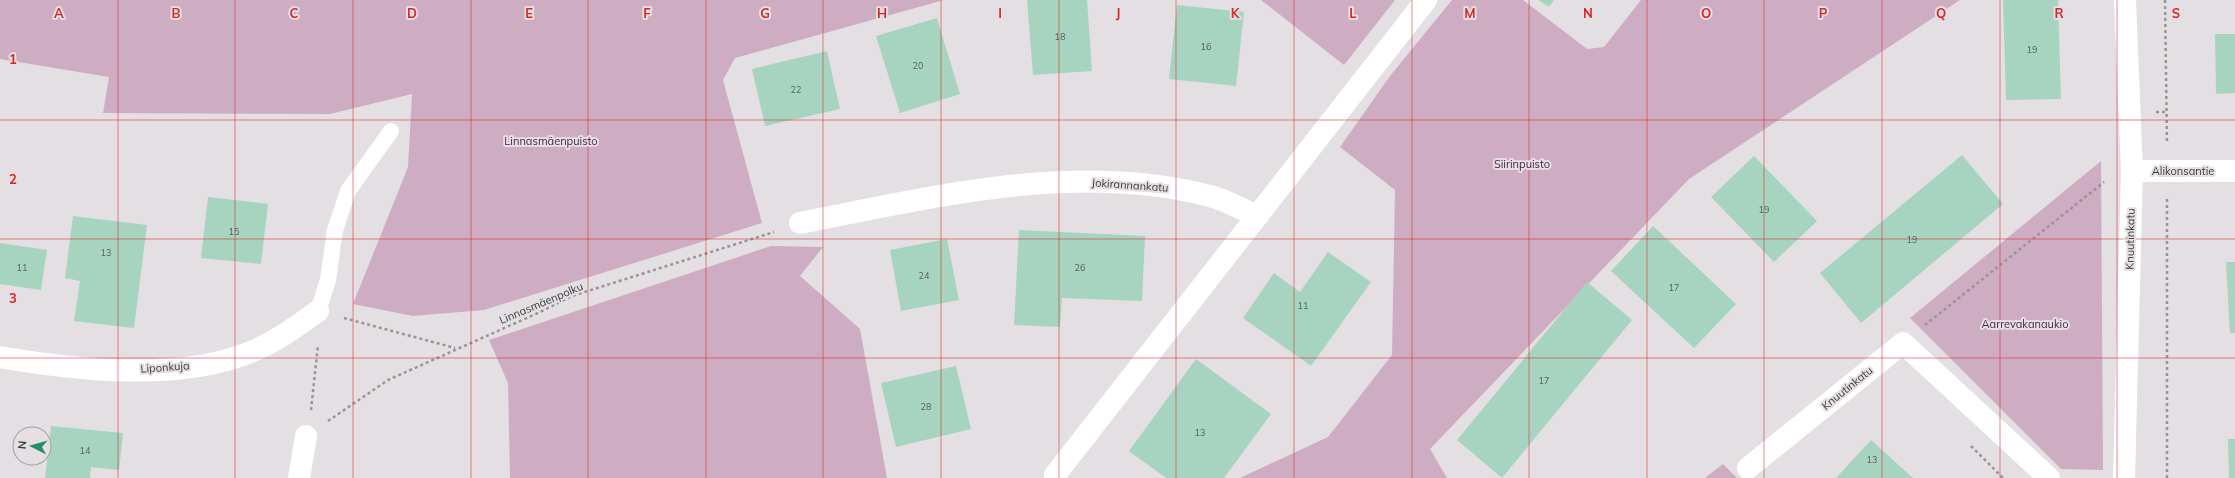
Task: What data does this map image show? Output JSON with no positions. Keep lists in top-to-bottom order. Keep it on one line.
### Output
{"streets":{"street":["Alikonsantie","Jokirannankatu","Knuutinkatu","Liponkuja"],"path":["Linnasmäenpolku"]},"crossings":[["Alikonsantie","Knuutinkatu"],["Jokirannankatu","Linnasmäenpolku"]],"parks":["Linnasmäenpuisto","Siirinpuisto","Aarrevakanaukio"],"house_numbers":["18","16","19","20","22","19","15","19","13","11","26","24","17","11","17","28","13","14","13"],"north":"left","grid":{"columns":["A","B","C","D","E","F","G","H","I","J","K","L","M","N","O","P","Q","R","S"],"rows":["1","2","3"]}}
